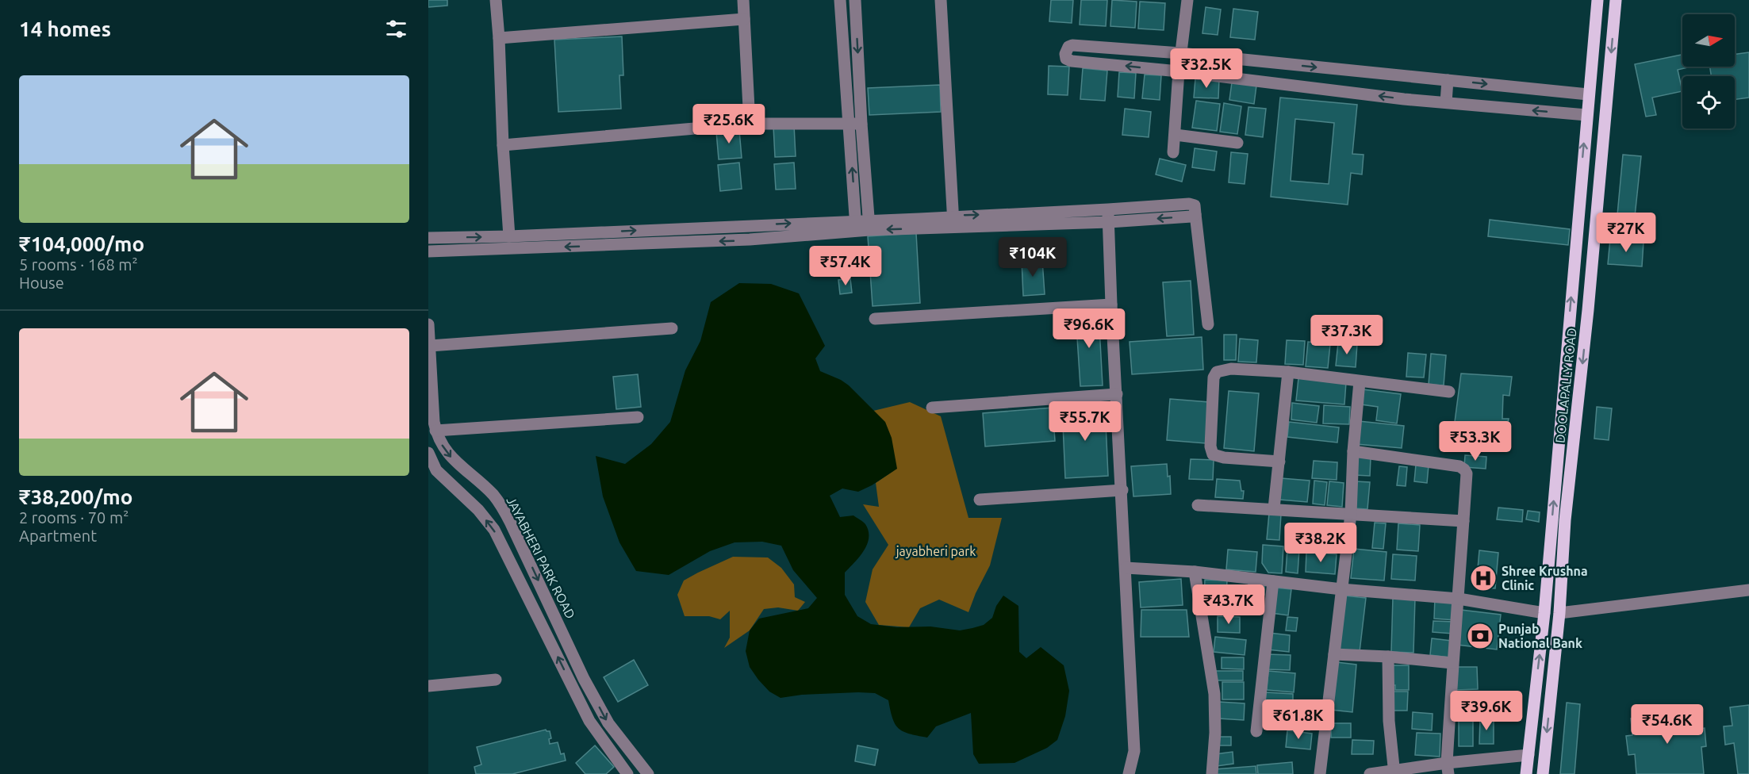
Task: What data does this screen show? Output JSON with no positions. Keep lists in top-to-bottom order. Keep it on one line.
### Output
{"streets":{"main road":["DOOLAPALLY ROAD"],"street":["JAYABHERI PARK ROAD"]},"parks":["jayabheri park"],"places":{"hospital":["Shree Krushna Clinic"],"bank":["Punjab National Bank"]},"north":"right","page":{"heading":"14 homes","price":["₹32.5K","₹25.6K","₹27K","₹104K","₹57.4K","₹96.6K","₹37.3K","₹55.7K","₹53.3K","₹38.2K","₹43.7K","₹39.6K","₹61.8K","₹54.6K"],"list":[{"name":"₹104,000/mo","note":"5 rooms · 168 m² · House"},{"name":"₹38,200/mo","note":"2 rooms · 70 m² · Apartment"}]}}
